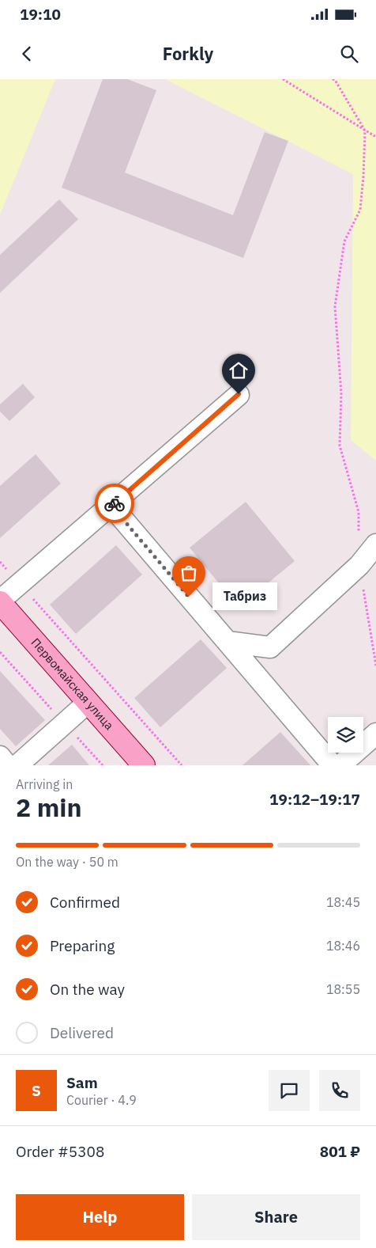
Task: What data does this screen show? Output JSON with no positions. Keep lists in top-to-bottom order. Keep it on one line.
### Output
{"streets":{"main road":["Первомайская улица"]},"places":["Табриз"],"page":{"status":"19:10","header":"Forkly","bubble":"Табриз","heading":["2 min","Arriving in","19:12–19:17"],"panel":["Sam","Courier · 4.9","Order #5308","801 ₽"],"bar":"On the way · 50 m","list":[["Confirmed","18:45"],["Preparing","18:46"],["On the way","18:55"],"Delivered"],"round":"S","buttons":["Help","Share"]}}
